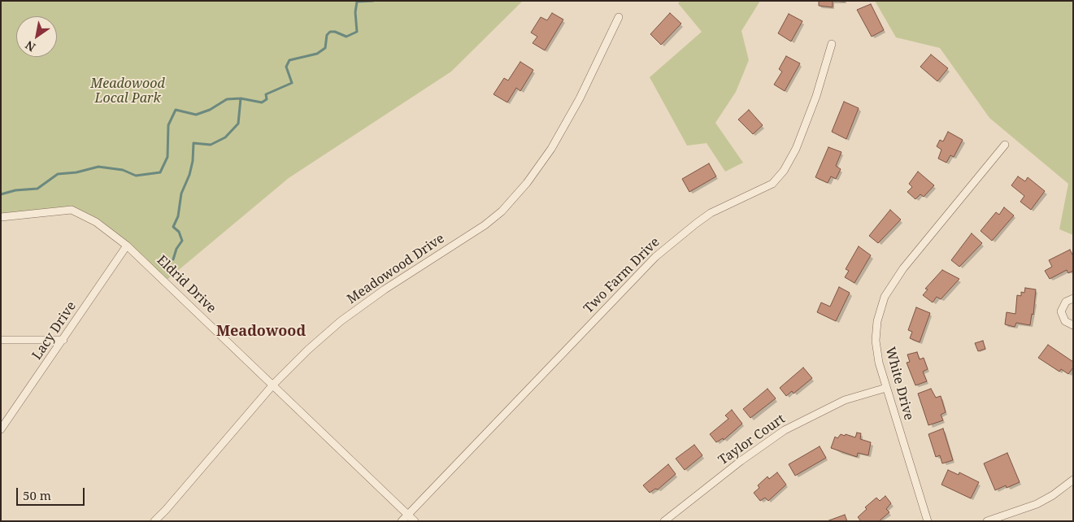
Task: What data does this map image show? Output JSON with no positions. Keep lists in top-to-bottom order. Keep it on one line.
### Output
{"streets":{"street":["Meadowood Drive","Two Farm Drive","Eldrid Drive","Lacy Drive","White Drive","Taylor Court"]},"crossings":[["Meadowood Drive","Eldrid Drive"],["Two Farm Drive","Eldrid Drive"],["Eldrid Drive","Lacy Drive"],["White Drive","Taylor Court"]],"districts":["Meadowood"],"parks":["Meadowood Local Park"],"scale_bar":"50 m","north":"bottom left"}
